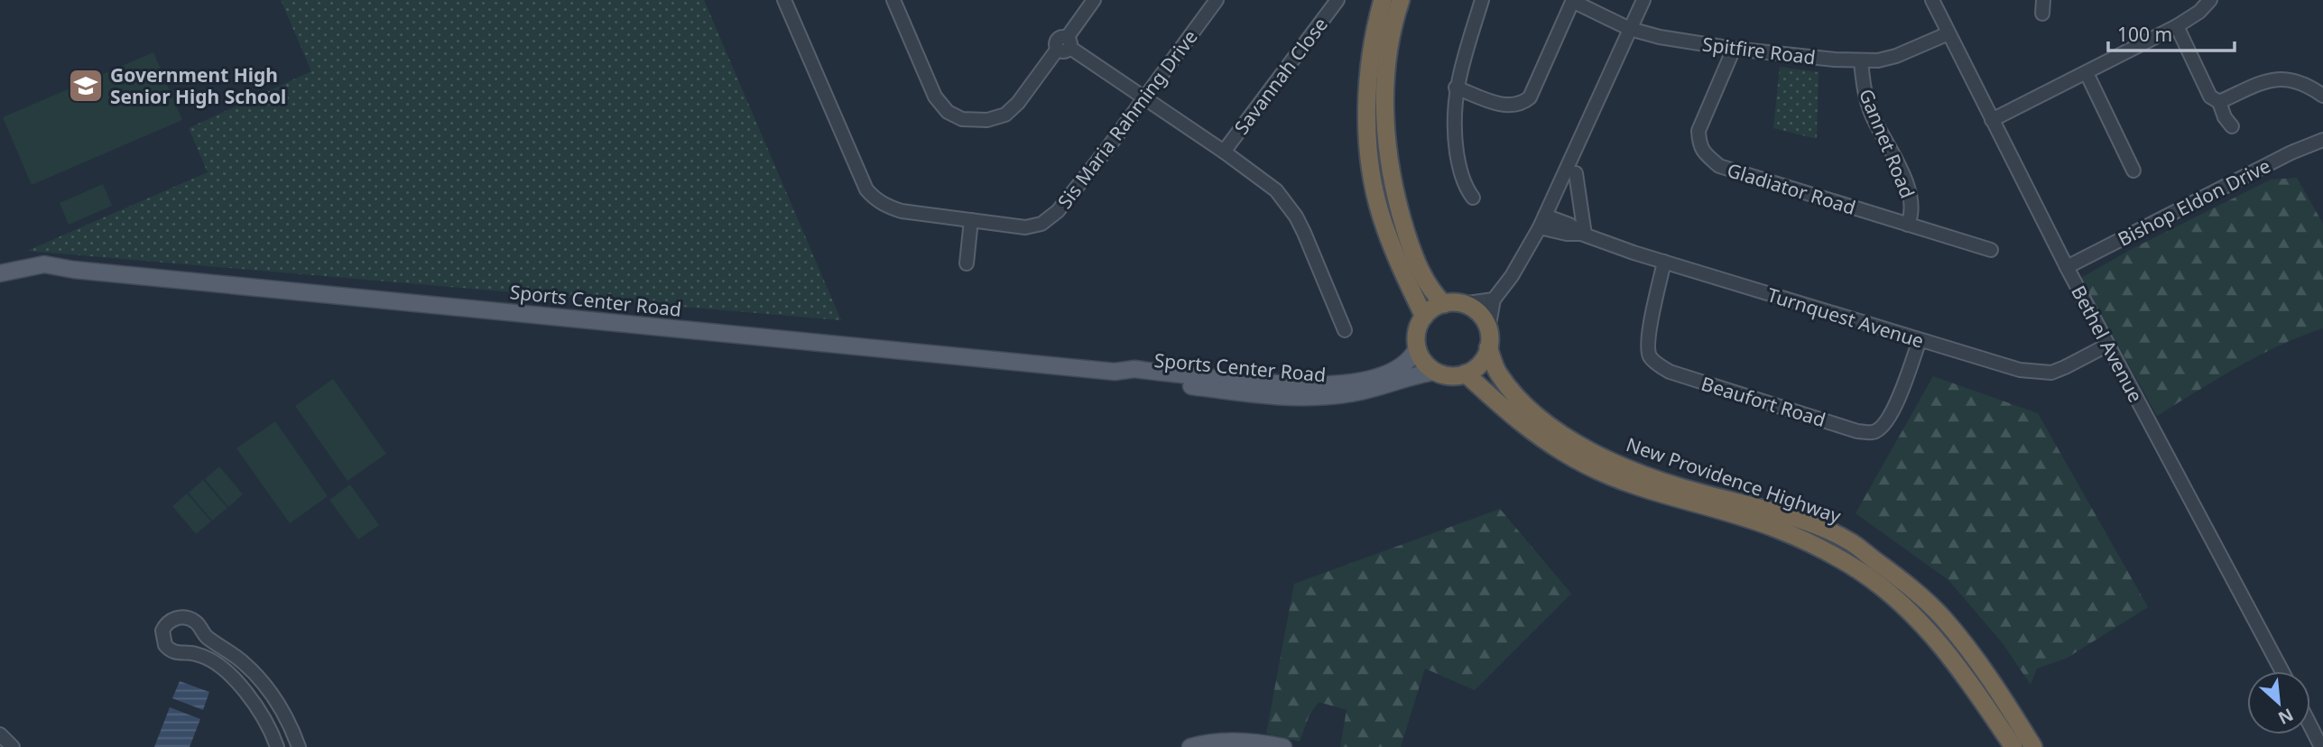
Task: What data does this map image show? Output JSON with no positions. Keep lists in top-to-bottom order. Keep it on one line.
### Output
{"streets":{"highway":["New Providence Highway"],"main road":["Sports Center Road"],"street":["Spitfire Road","Savannah Close","Sis Maria Rahming Drive","Gannet Road","Gladiator Road","Bishop Eldon Drive","Turnquest Avenue","Bethel Avenue","Beaufort Road"]},"crossings":[["Spitfire Road","Gannet Road"],["Spitfire Road","Gladiator Road"],["Spitfire Road","Bethel Avenue"],["Gannet Road","Gladiator Road"],["Bishop Eldon Drive","Bethel Avenue"],["Sports Center Road","New Providence Highway"],["Turnquest Avenue","Bethel Avenue"],["Turnquest Avenue","Beaufort Road"]],"places":{"school or university":["Government High Senior High School"]},"scale_bar":"100 m","north":"bottom right"}
